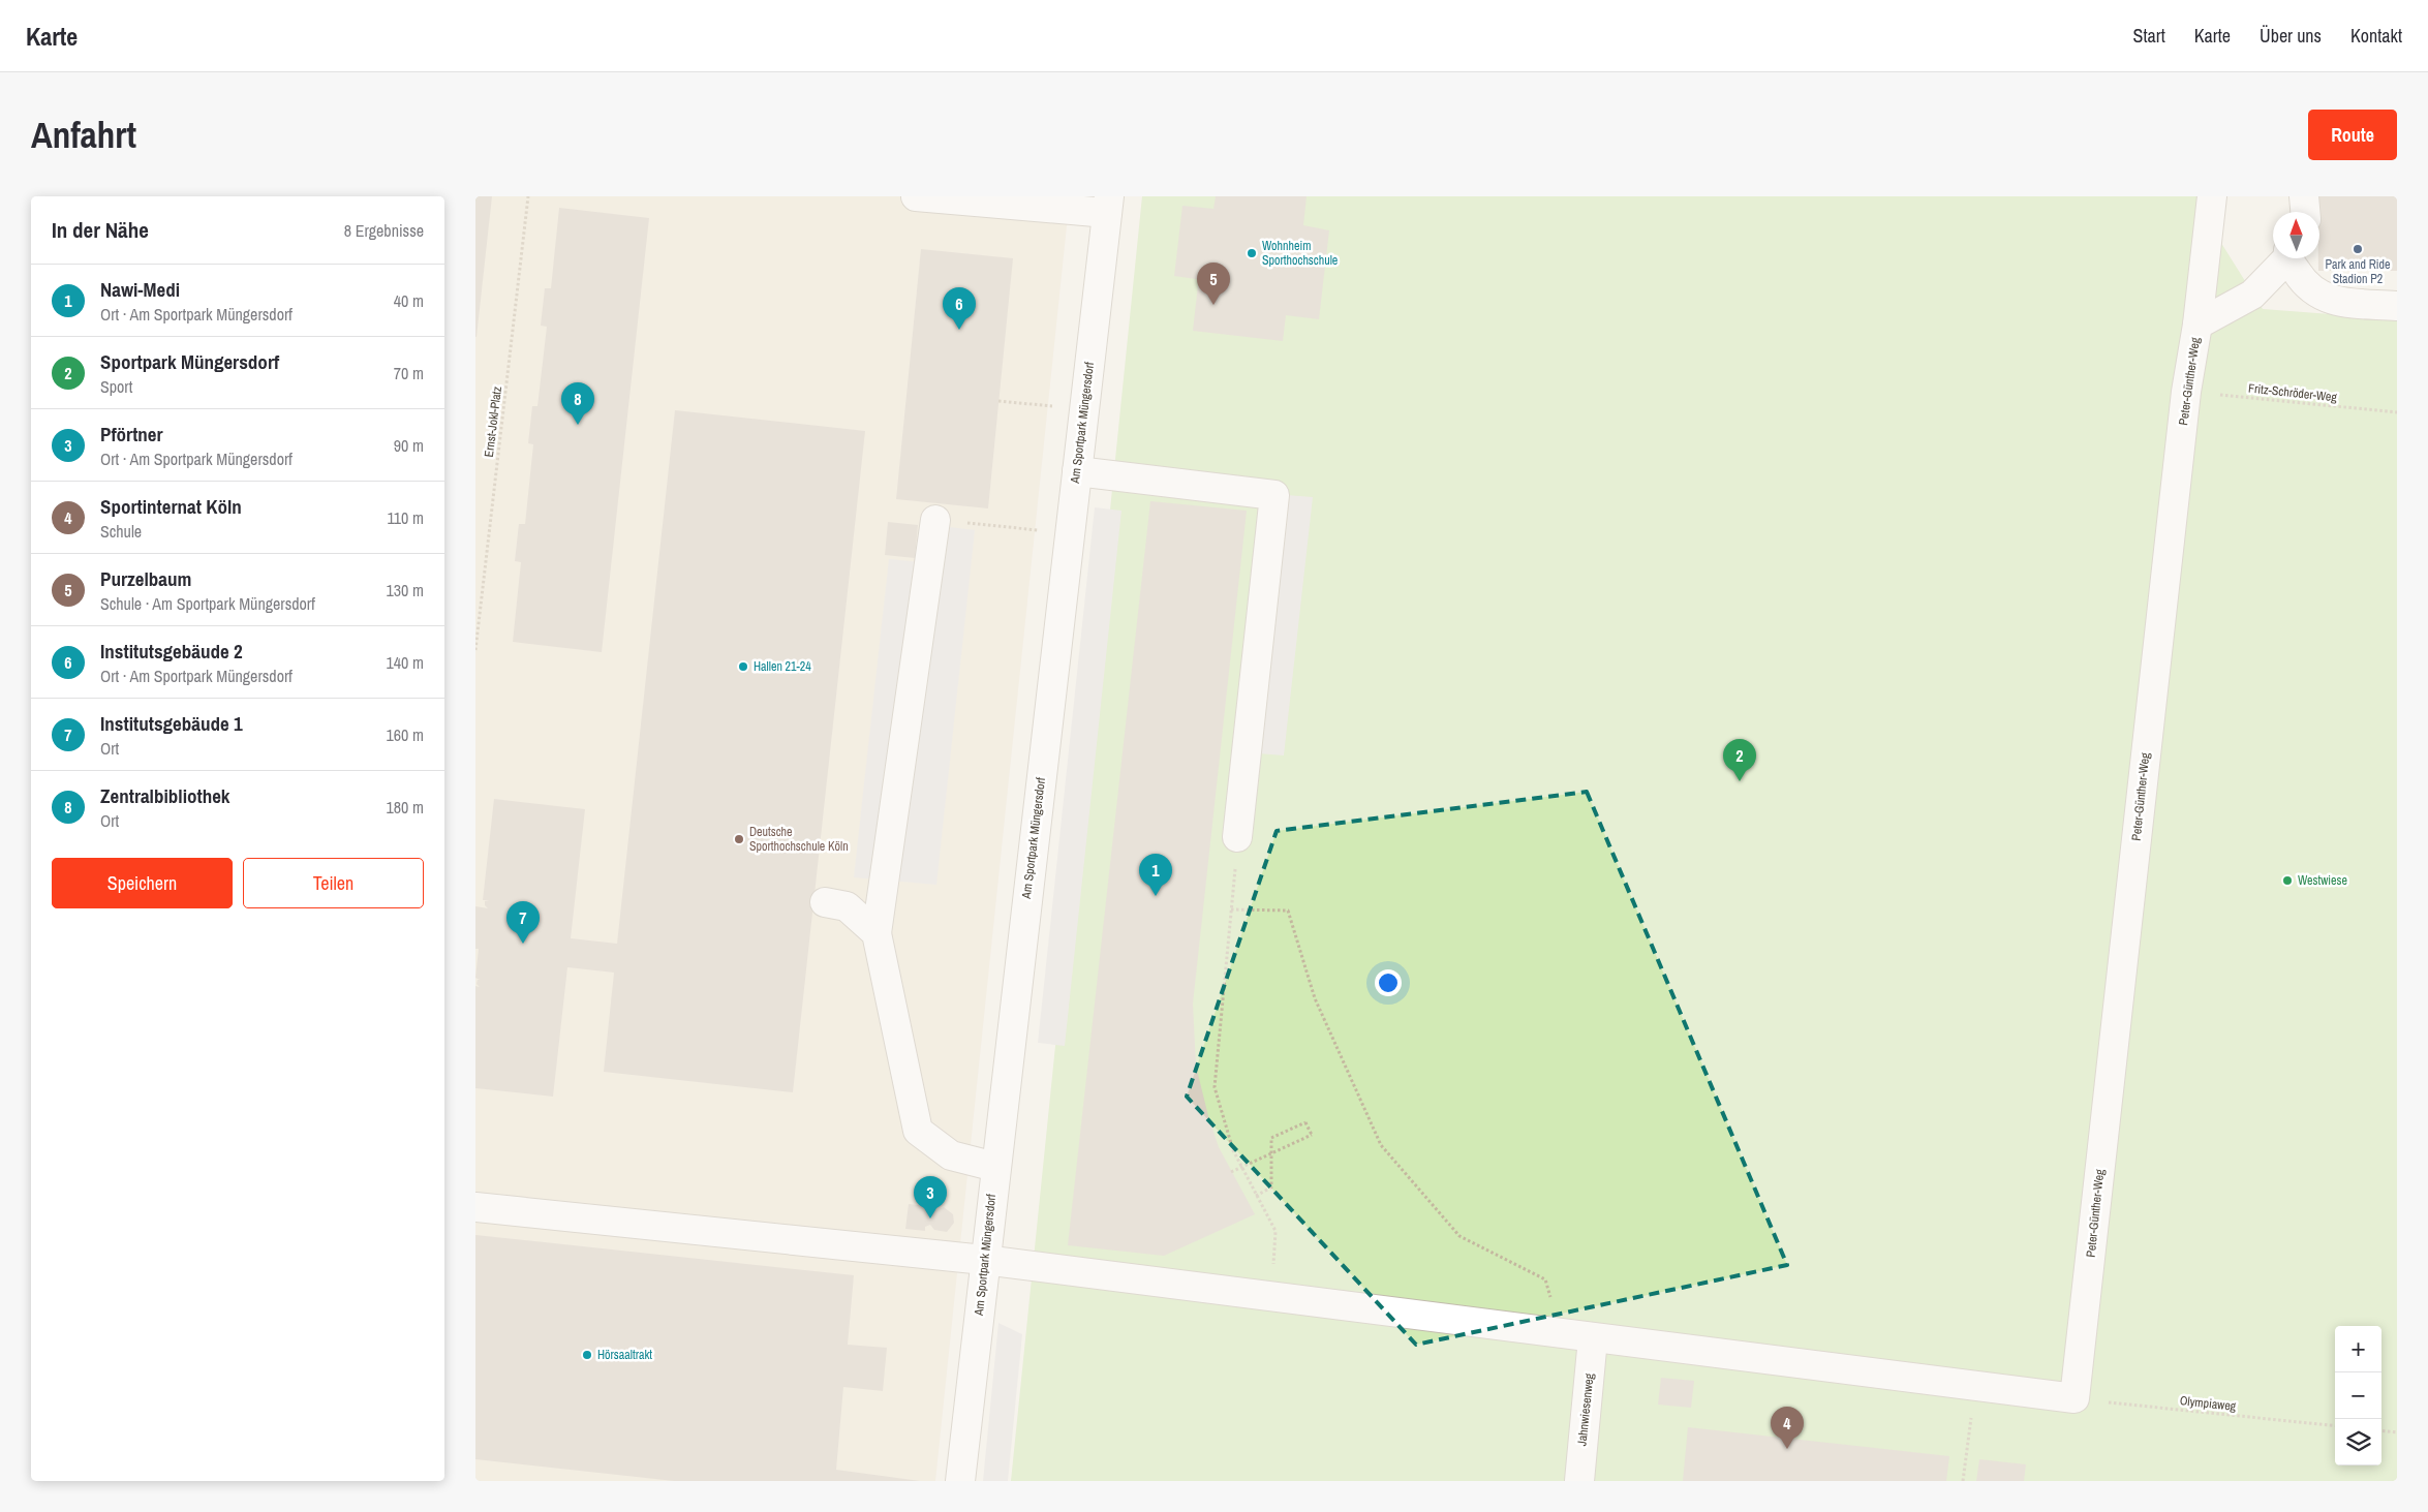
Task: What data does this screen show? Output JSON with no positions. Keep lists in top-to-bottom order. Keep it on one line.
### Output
{"streets":{"street":["Peter-Günther-Weg","Am Sportpark Müngersdorf","Jahnwiesenweg"],"path":["Fritz-Schröder-Weg","Ernst-Jokl-Platz","Olympiaweg"]},"crossings":[["Peter-Günther-Weg","Fritz-Schröder-Weg"],["Peter-Günther-Weg","Olympiaweg"]],"places":["Park and Ride Stadion P2","Wohnheim Sporthochschule","Hallen 21-24","Deutsche Sporthochschule Köln","Westwiese","Hörsaaltrakt"],"north":"top","page":{"header":"Karte","nav":["Start","Karte","Über uns","Kontakt"],"buttons":["Route",["Speichern","Teilen"]],"title":"Anfahrt","heading":["In der Nähe","8 Ergebnisse"],"pins":["5","6","8","2","1","7","3","4"],"list":[{"mark":"1","name":"Nawi-Medi","note":"Ort · Am Sportpark Müngersdorf","value":"40 m"},{"mark":"2","name":"Sportpark Müngersdorf","note":"Sport","value":"70 m"},{"mark":"3","name":"Pförtner","note":"Ort · Am Sportpark Müngersdorf","value":"90 m"},{"mark":"4","name":"Sportinternat Köln","note":"Schule","value":"110 m"},{"mark":"5","name":"Purzelbaum","note":"Schule · Am Sportpark Müngersdorf","value":"130 m"},{"mark":"6","name":"Institutsgebäude 2","note":"Ort · Am Sportpark Müngersdorf","value":"140 m"},{"mark":"7","name":"Institutsgebäude 1","note":"Ort","value":"160 m"},{"mark":"8","name":"Zentralbibliothek","note":"Ort","value":"180 m"}],"map_buttons":["+","−"]}}
